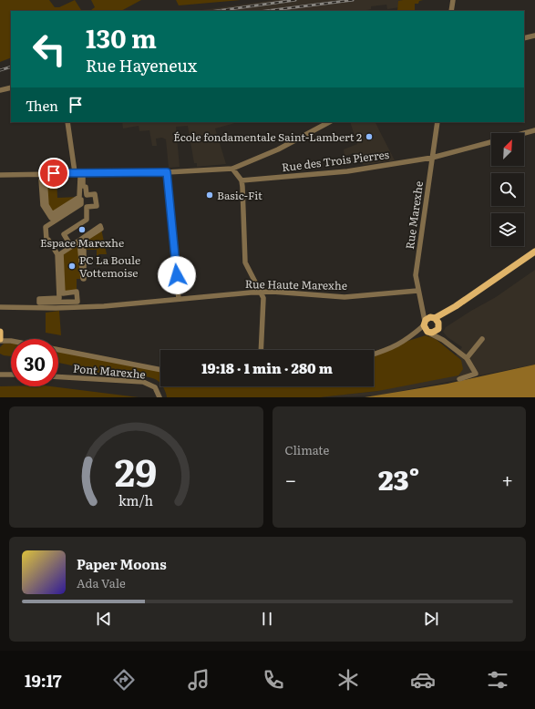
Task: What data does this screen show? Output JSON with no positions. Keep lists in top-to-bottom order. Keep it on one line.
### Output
{"streets":{"street":["Rue des Trois Pierres","Rue Marexhe","Rue Haute Marexhe","Pont Marexhe"]},"crossings":[["Rue des Trois Pierres","Rue Marexhe"],["Rue Marexhe","Rue Haute Marexhe"]],"places":["École fondamentale Saint-Lambert 2","Basic-Fit","Espace Marexhe","PC La Boule Vottemoise"],"north":"top right","page":{"turn":["130 m","Rue Hayeneux"],"then":"Then","limit":"30","trip":"19:18 · 1 min · 280 m","tile":"Climate","heat":["−","23°","+"],"song":["Paper Moons","Ada Vale"],"tabs":"19:17","gauge":["29","km/h"]}}
